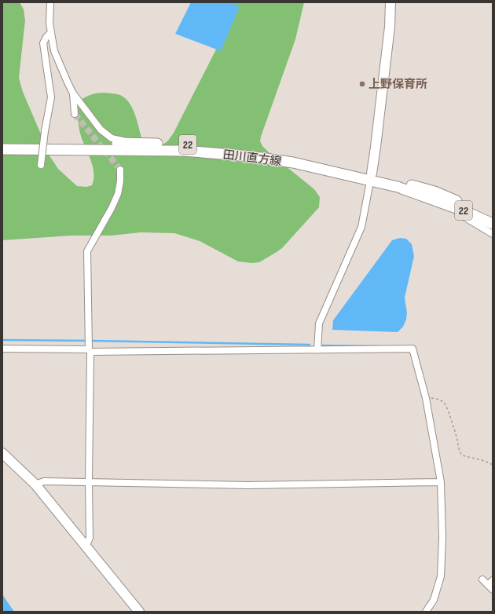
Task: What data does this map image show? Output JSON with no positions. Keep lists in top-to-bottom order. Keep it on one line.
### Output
{"streets":{"main road":["22","田川直方線"]},"places":["上野保育所"]}
